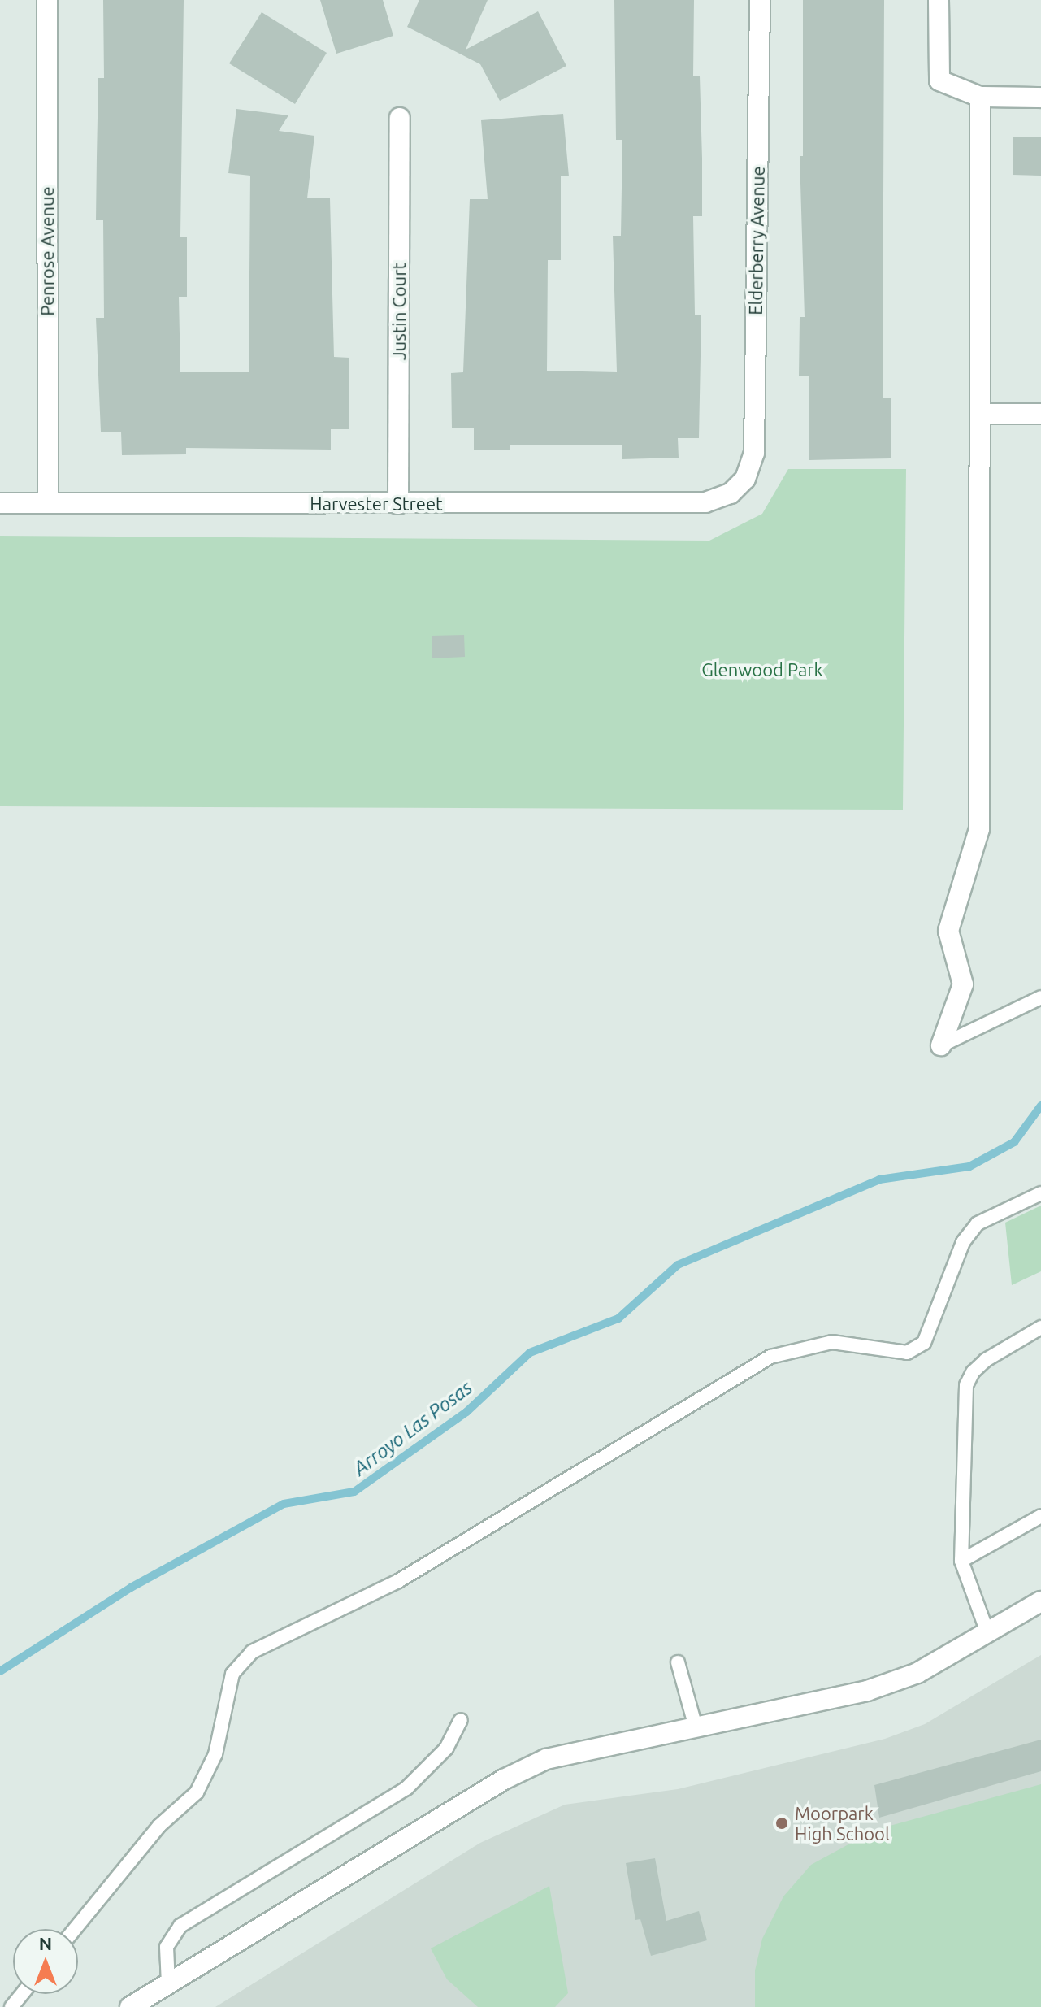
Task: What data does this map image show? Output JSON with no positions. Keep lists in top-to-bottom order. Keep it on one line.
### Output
{"streets":{"street":["Elderberry Avenue","Penrose Avenue","Justin Court","Harvester Street"]},"crossings":[["Elderberry Avenue","Harvester Street"],["Penrose Avenue","Harvester Street"],["Justin Court","Harvester Street"]],"water":["Arroyo Las Posas"],"parks":["Glenwood Park"],"places":["Moorpark High School"],"north":"top"}
